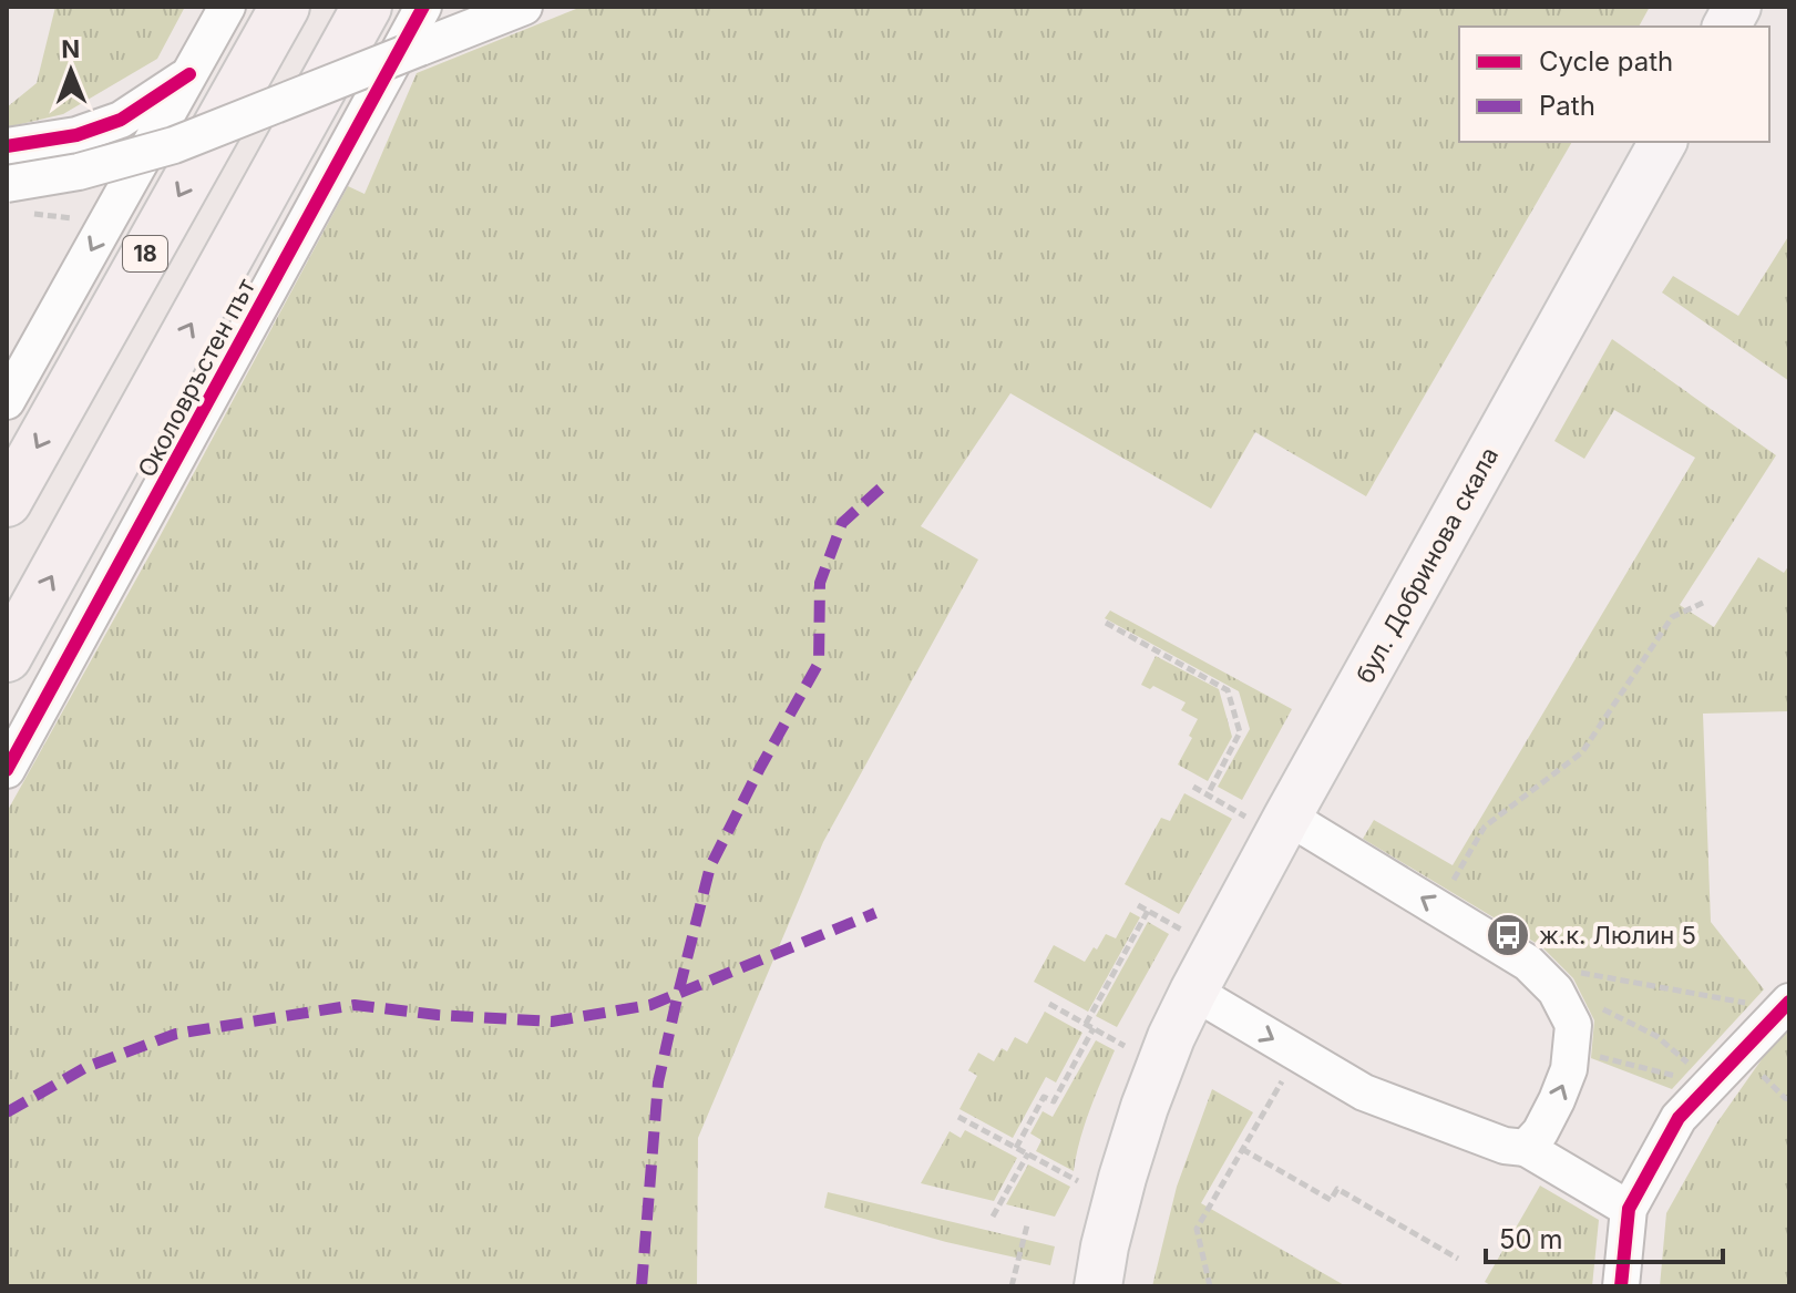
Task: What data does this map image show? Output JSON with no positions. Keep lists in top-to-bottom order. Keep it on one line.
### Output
{"streets":{"highway":["18","Околовръстен път"],"main road":["бул. Добринова скала"]},"places":{"bus stop":["ж.к. Люлин 5"]},"legend":["Cycle path","Path"],"scale_bar":"50 m","north":"top"}
